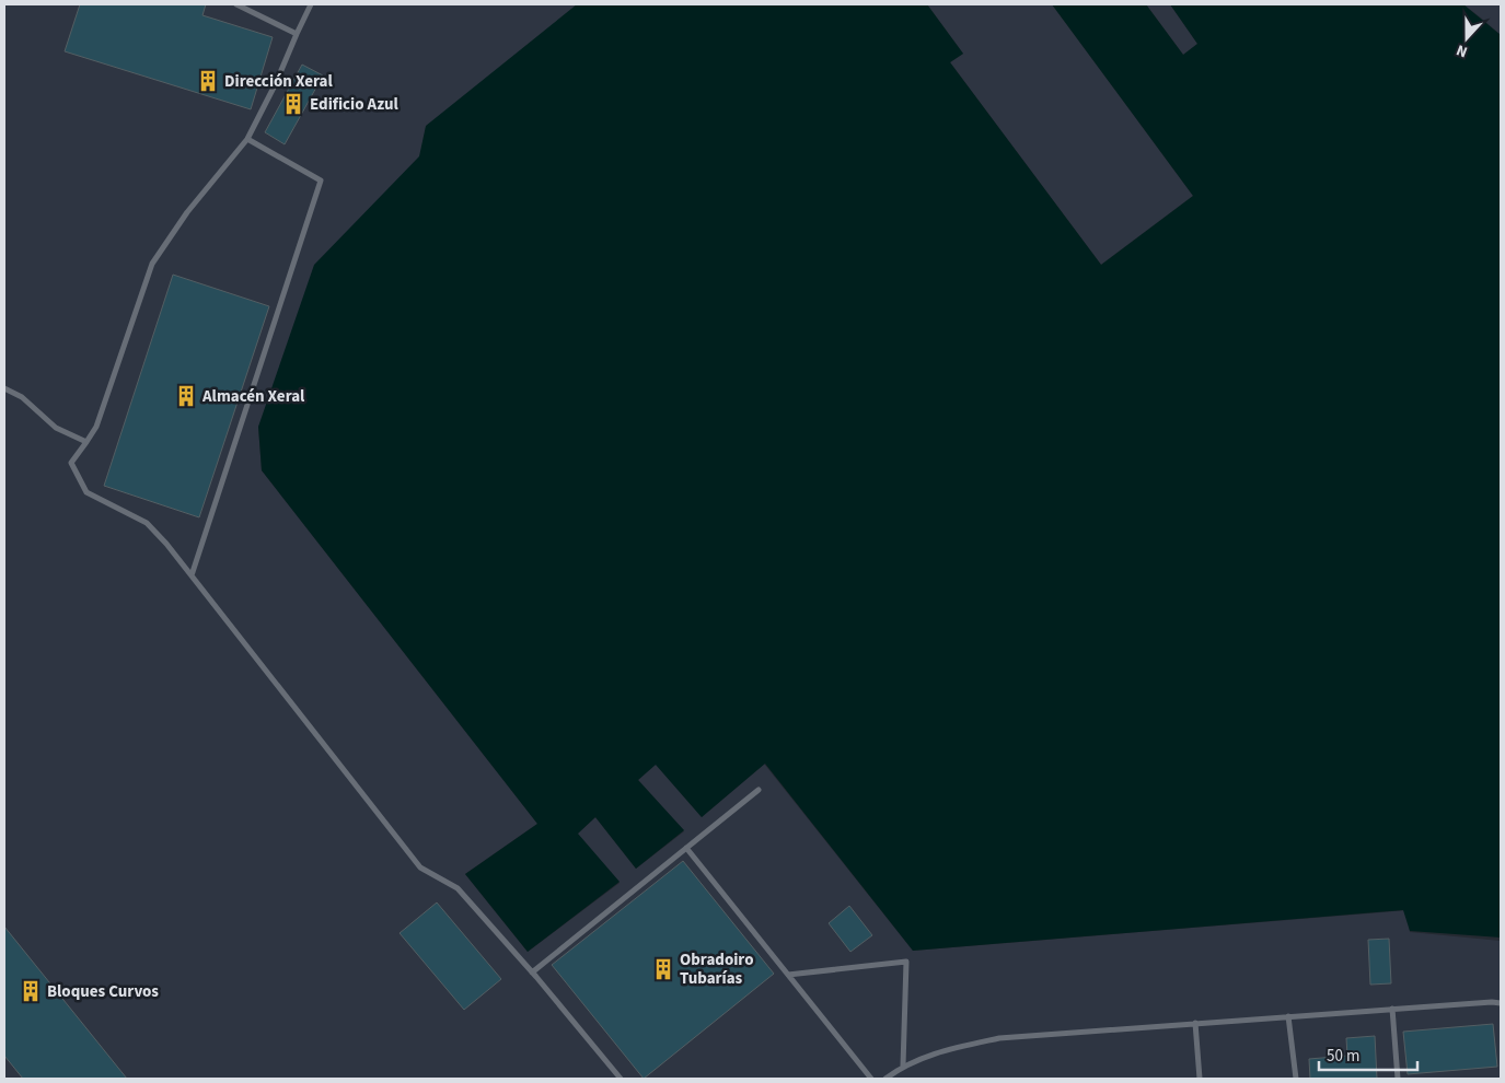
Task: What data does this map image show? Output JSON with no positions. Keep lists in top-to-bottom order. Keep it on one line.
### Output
{"places":{"building":["Dirección Xeral","Edificio Azul","Almacén Xeral","Obradoiro Tubarías","Bloques Curvos"]},"scale_bar":"50 m","north":"bottom"}
